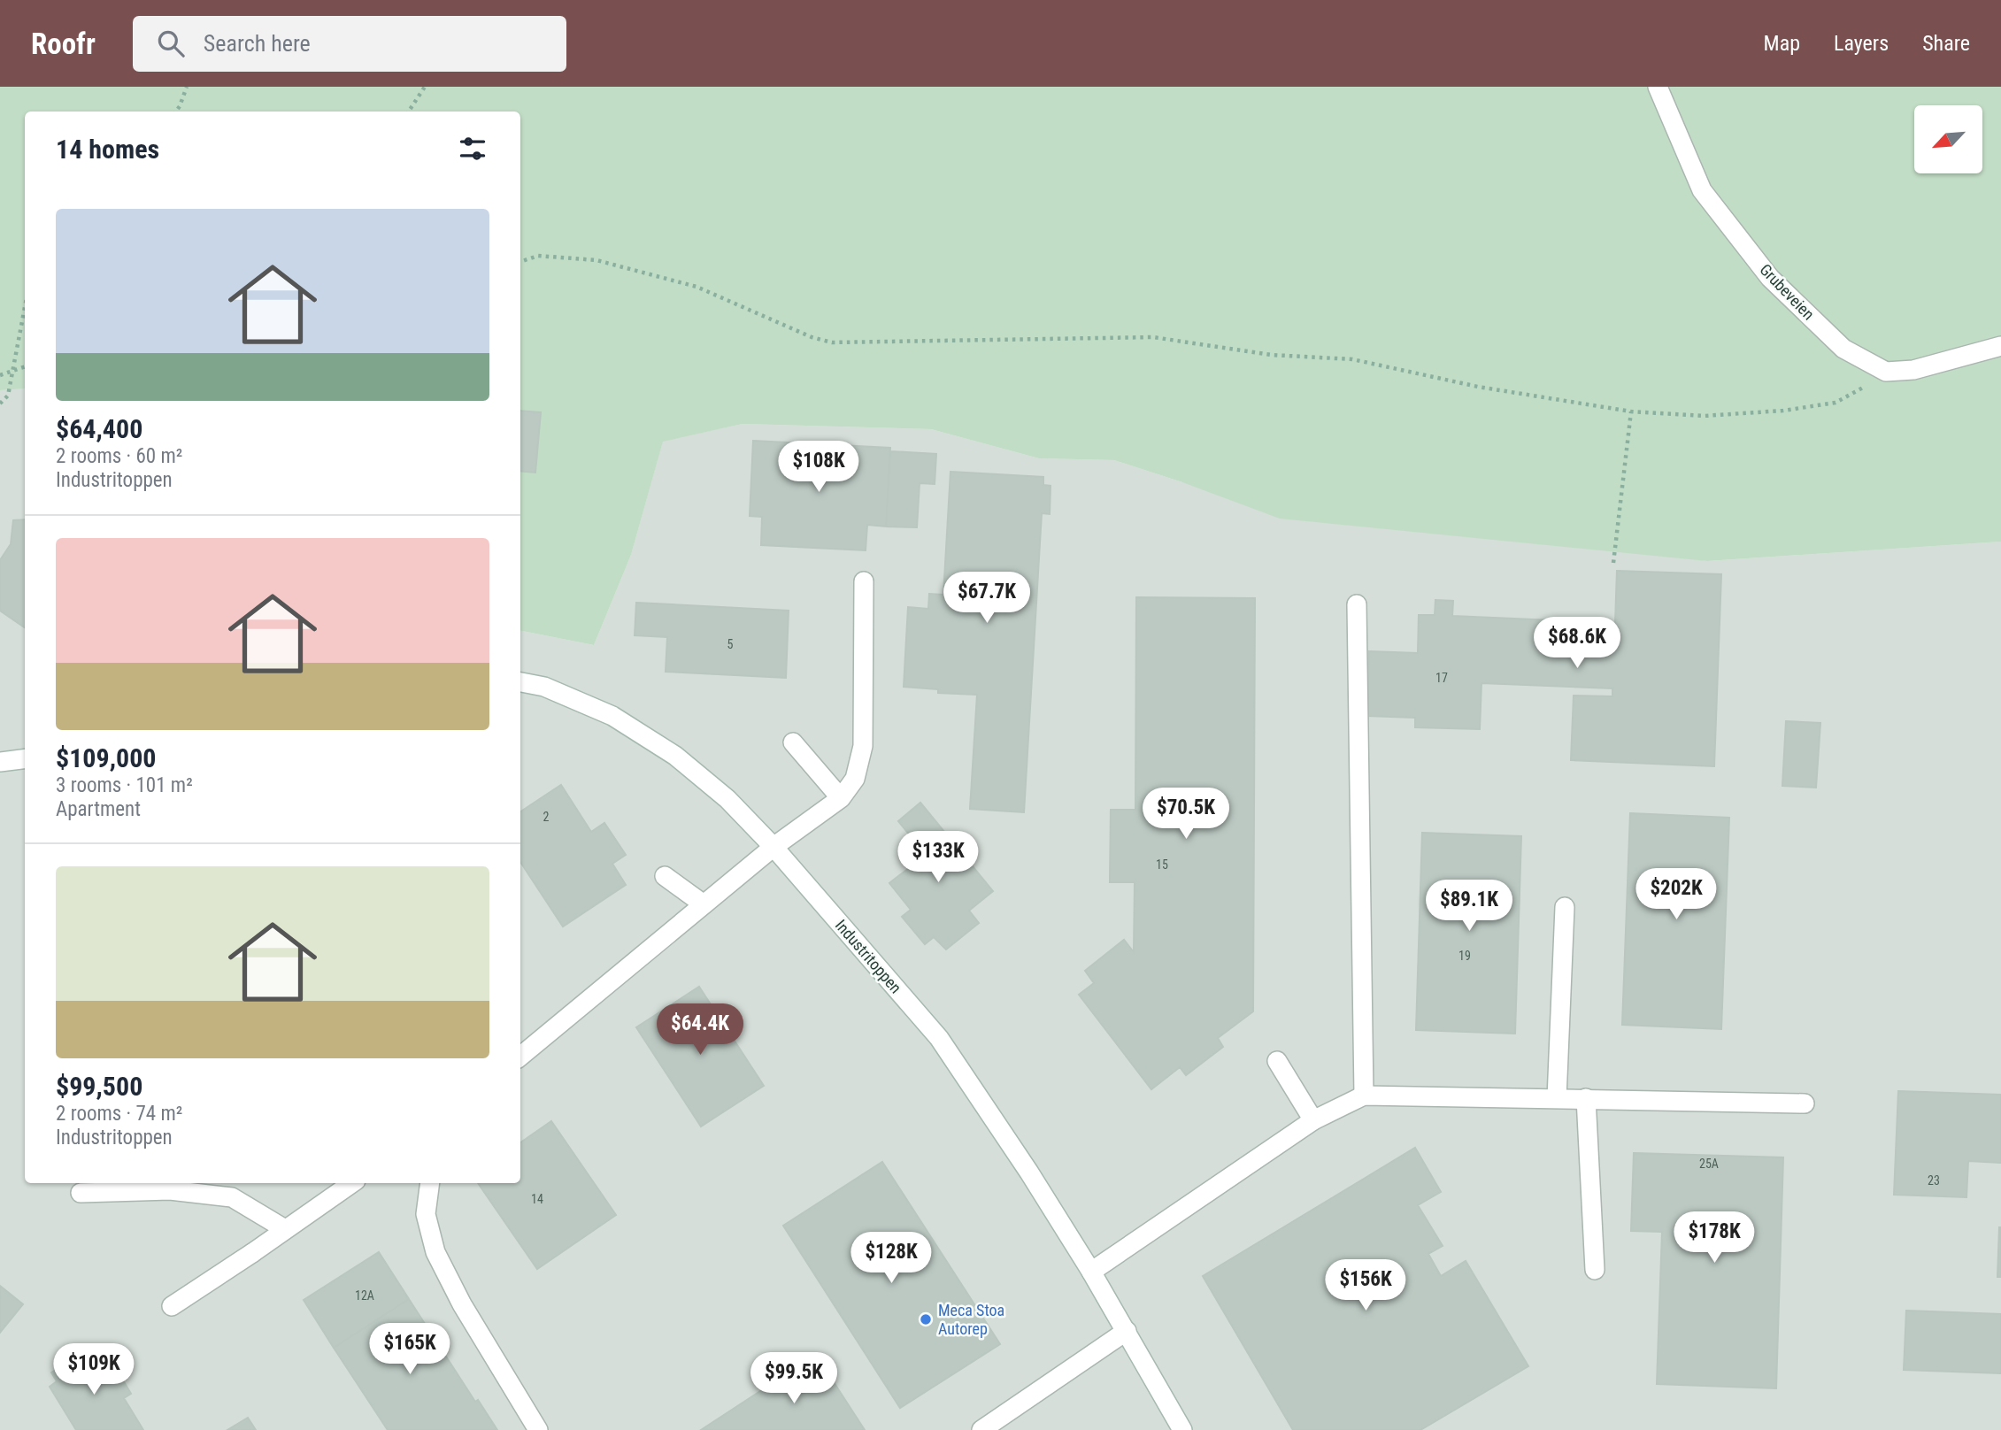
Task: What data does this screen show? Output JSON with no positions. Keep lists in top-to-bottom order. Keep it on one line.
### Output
{"streets":{"street":["Grubeveien","Industritoppen"]},"places":["Meca Stoa Autorep"],"house_numbers":["5","17","2","15","19","25A","23","14","12A"],"north":"bottom left","page":{"header":"Roofr","search":"Search here","nav":["Map","Layers","Share"],"heading":"14 homes","list":[{"name":"$64,400","note":"2 rooms · 60 m² · Industritoppen"},{"name":"$109,000","note":"3 rooms · 101 m² · Apartment"},{"name":"$99,500","note":"2 rooms · 74 m² · Industritoppen"}],"price":["$108K","$67.7K","$68.6K","$70.5K","$133K","$202K","$89.1K","$64.4K","$178K","$128K","$156K","$165K","$109K","$99.5K"]}}
